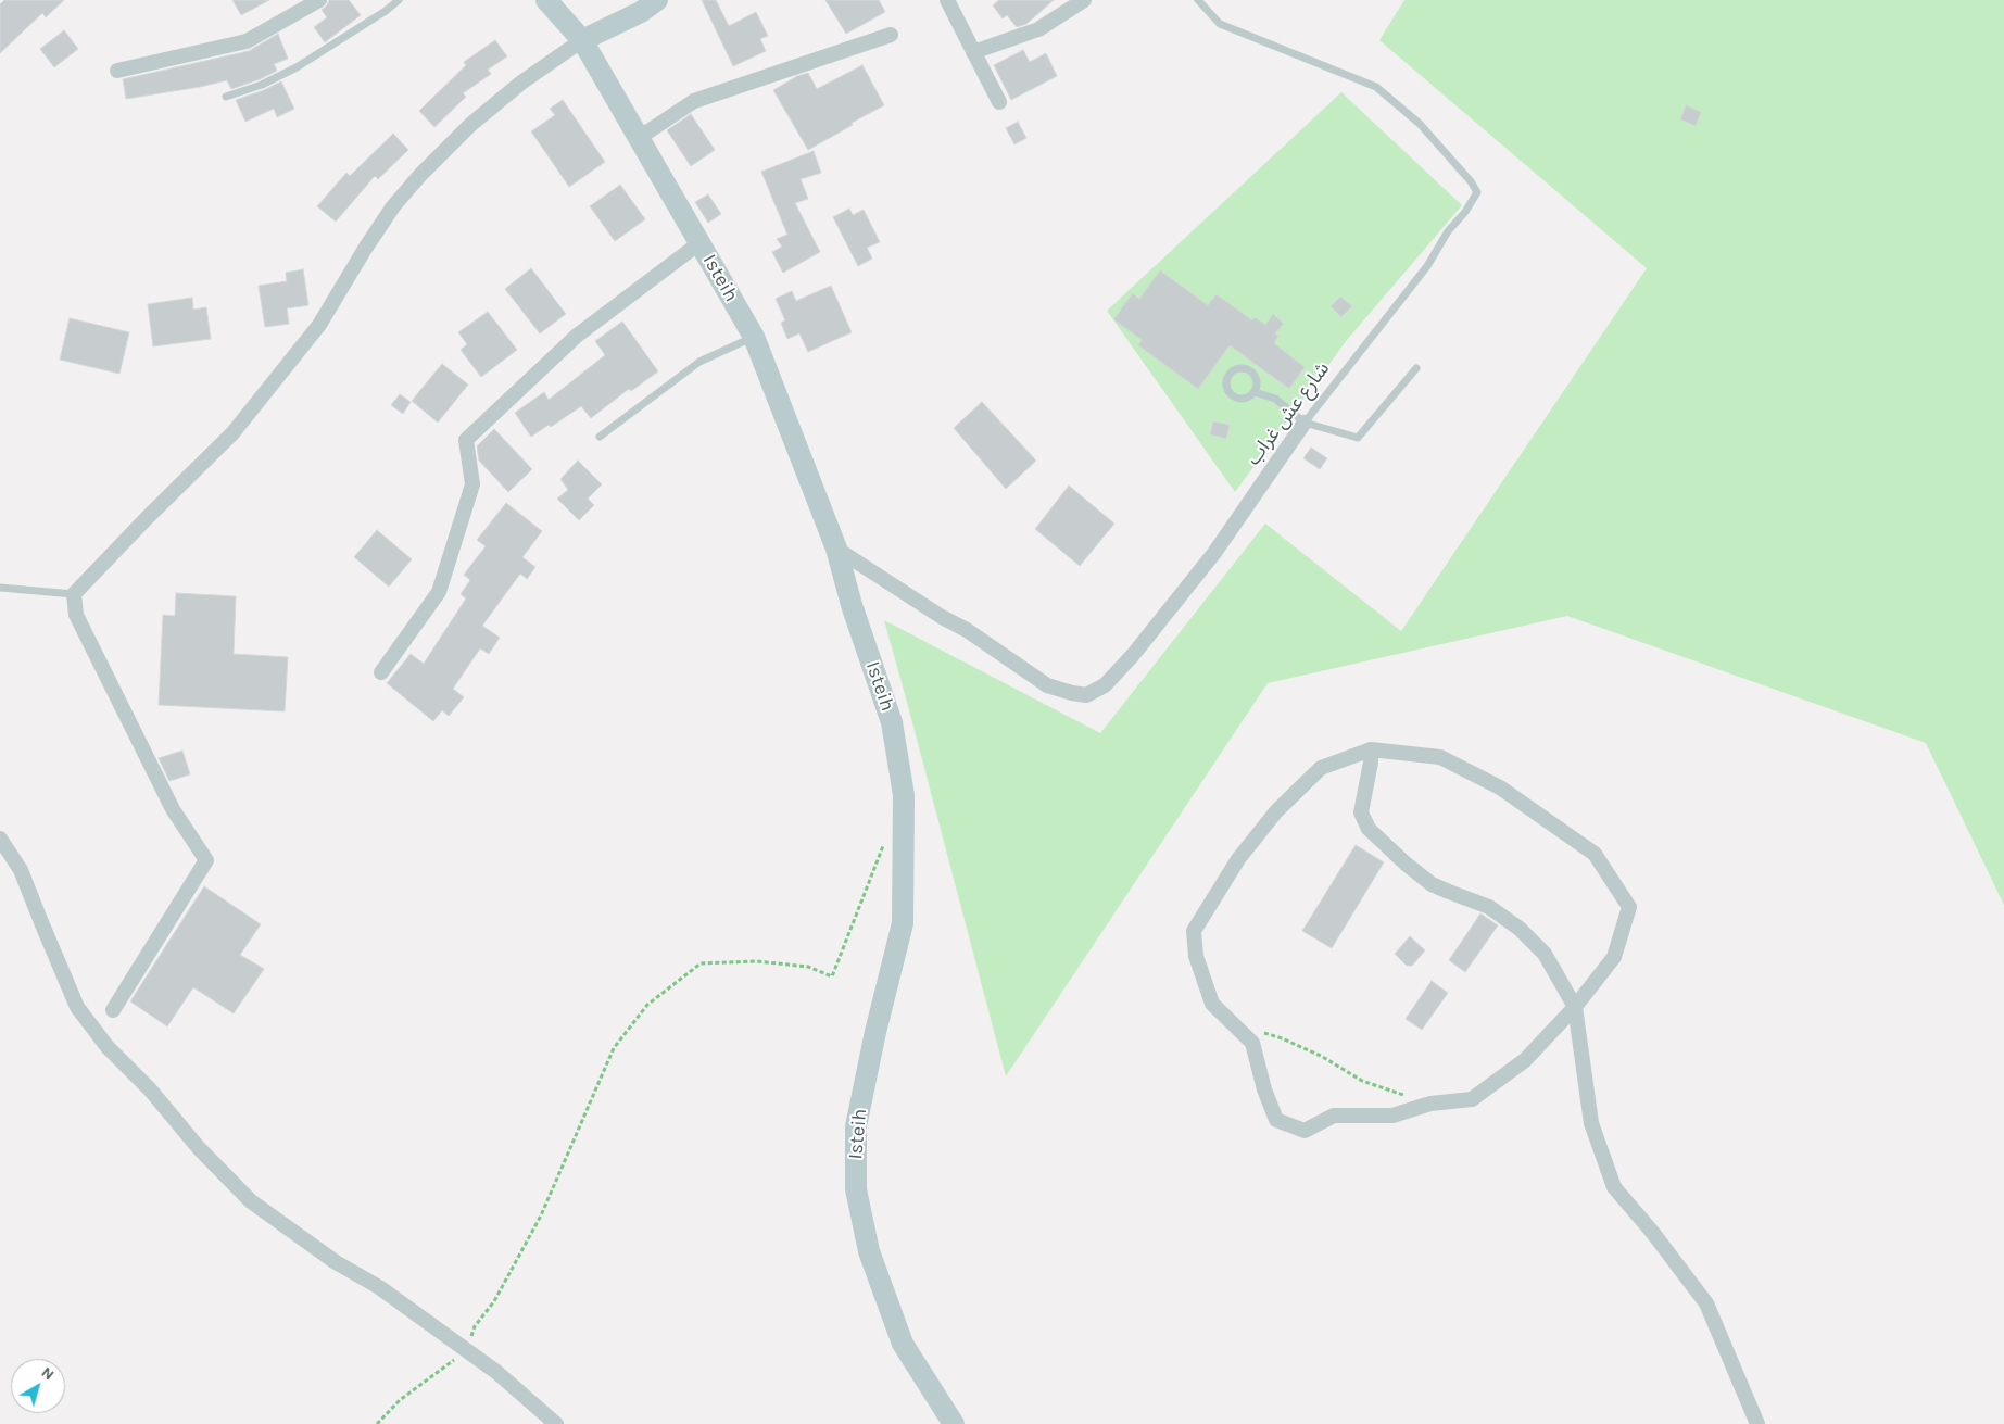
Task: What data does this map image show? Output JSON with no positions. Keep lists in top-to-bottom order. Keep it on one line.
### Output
{"streets":{"street":["Isteih","شارع عش غراب"]},"crossings":[["Isteih","شارع عش غراب"]],"north":"top right"}
